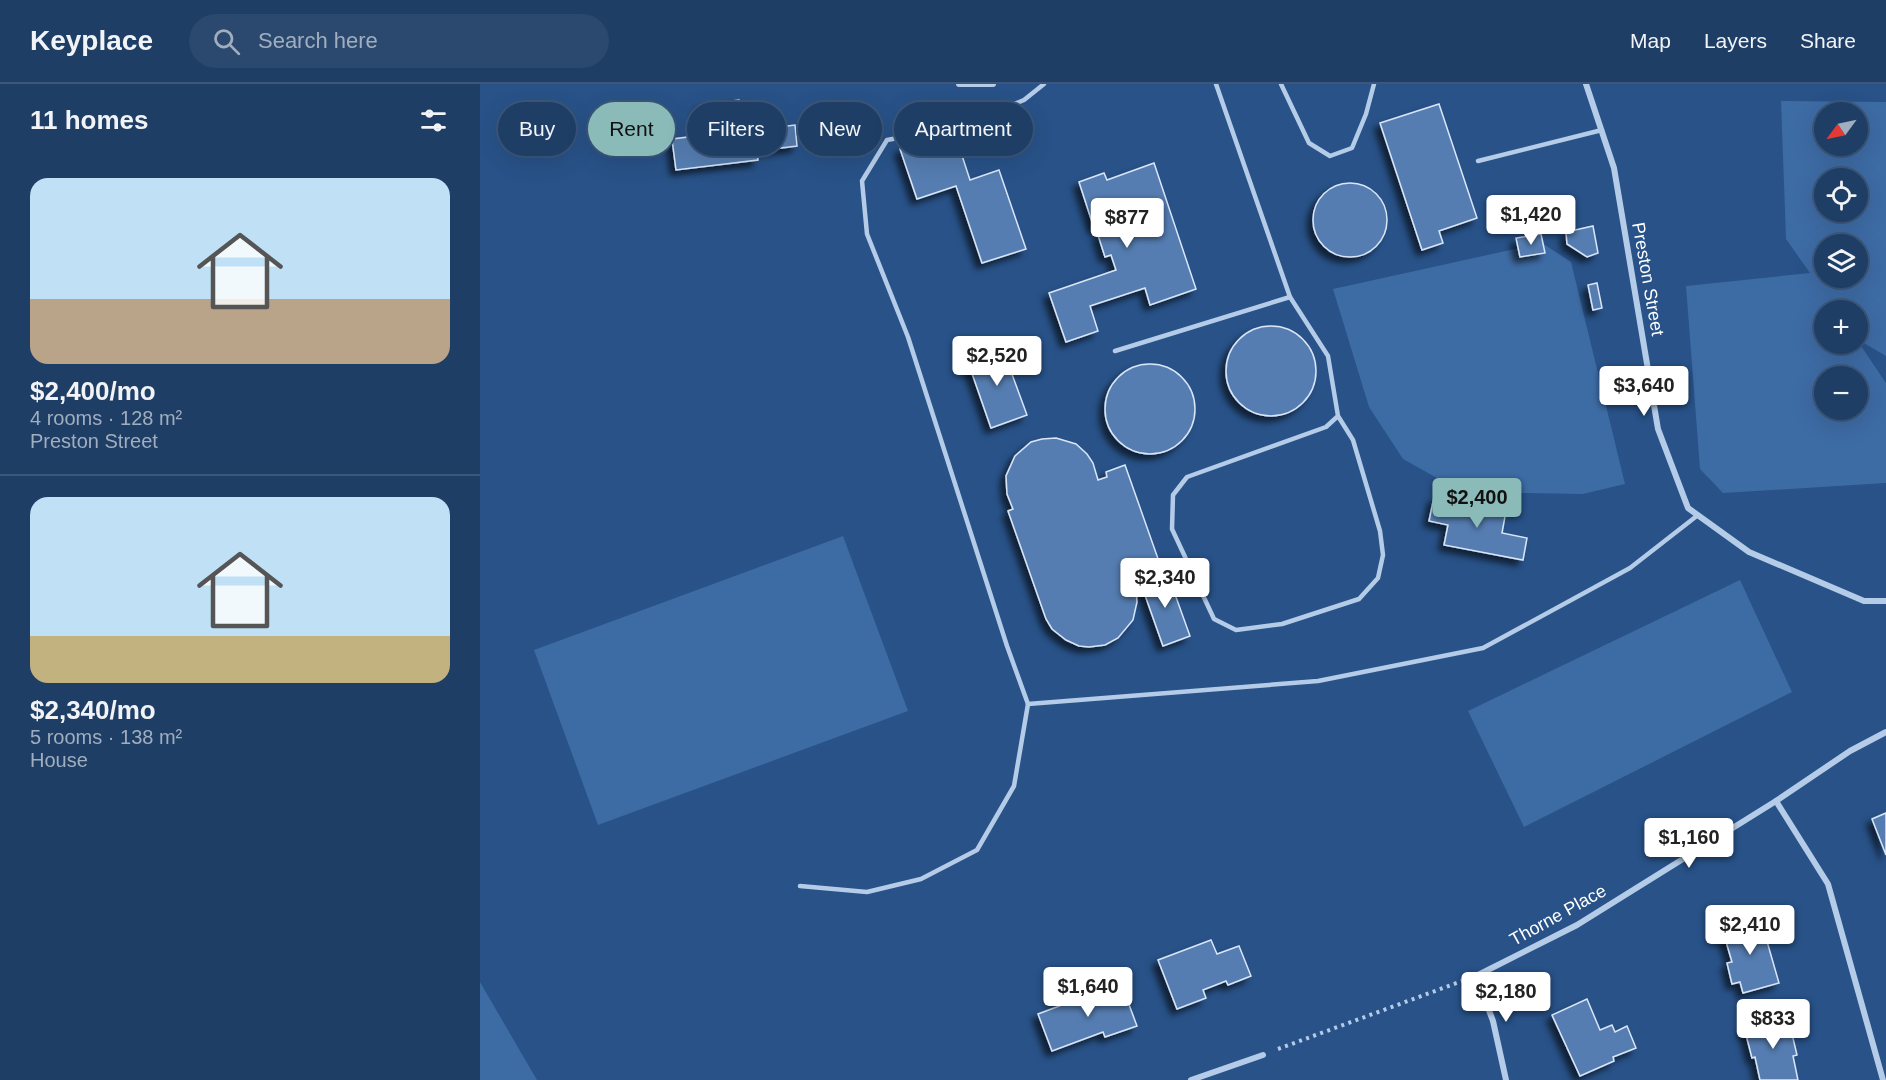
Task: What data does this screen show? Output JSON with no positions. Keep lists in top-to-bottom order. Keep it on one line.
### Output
{"streets":{"street":["Preston Street","Thorne Place"]},"north":"bottom left","page":{"header":"Keyplace","search":"Search here","nav":["Map","Layers","Share"],"heading":"11 homes","map_buttons":["+","−"],"chip":["Buy","Rent","Filters","New","Apartment"],"list":[{"name":"$2,400/mo","note":"4 rooms · 128 m² · Preston Street"},{"name":"$2,340/mo","note":"5 rooms · 138 m² · House"}],"price":["$1,420","$877","$2,520","$3,640","$2,400","$2,340","$1,160","$2,410","$1,640","$2,180","$833"]}}
